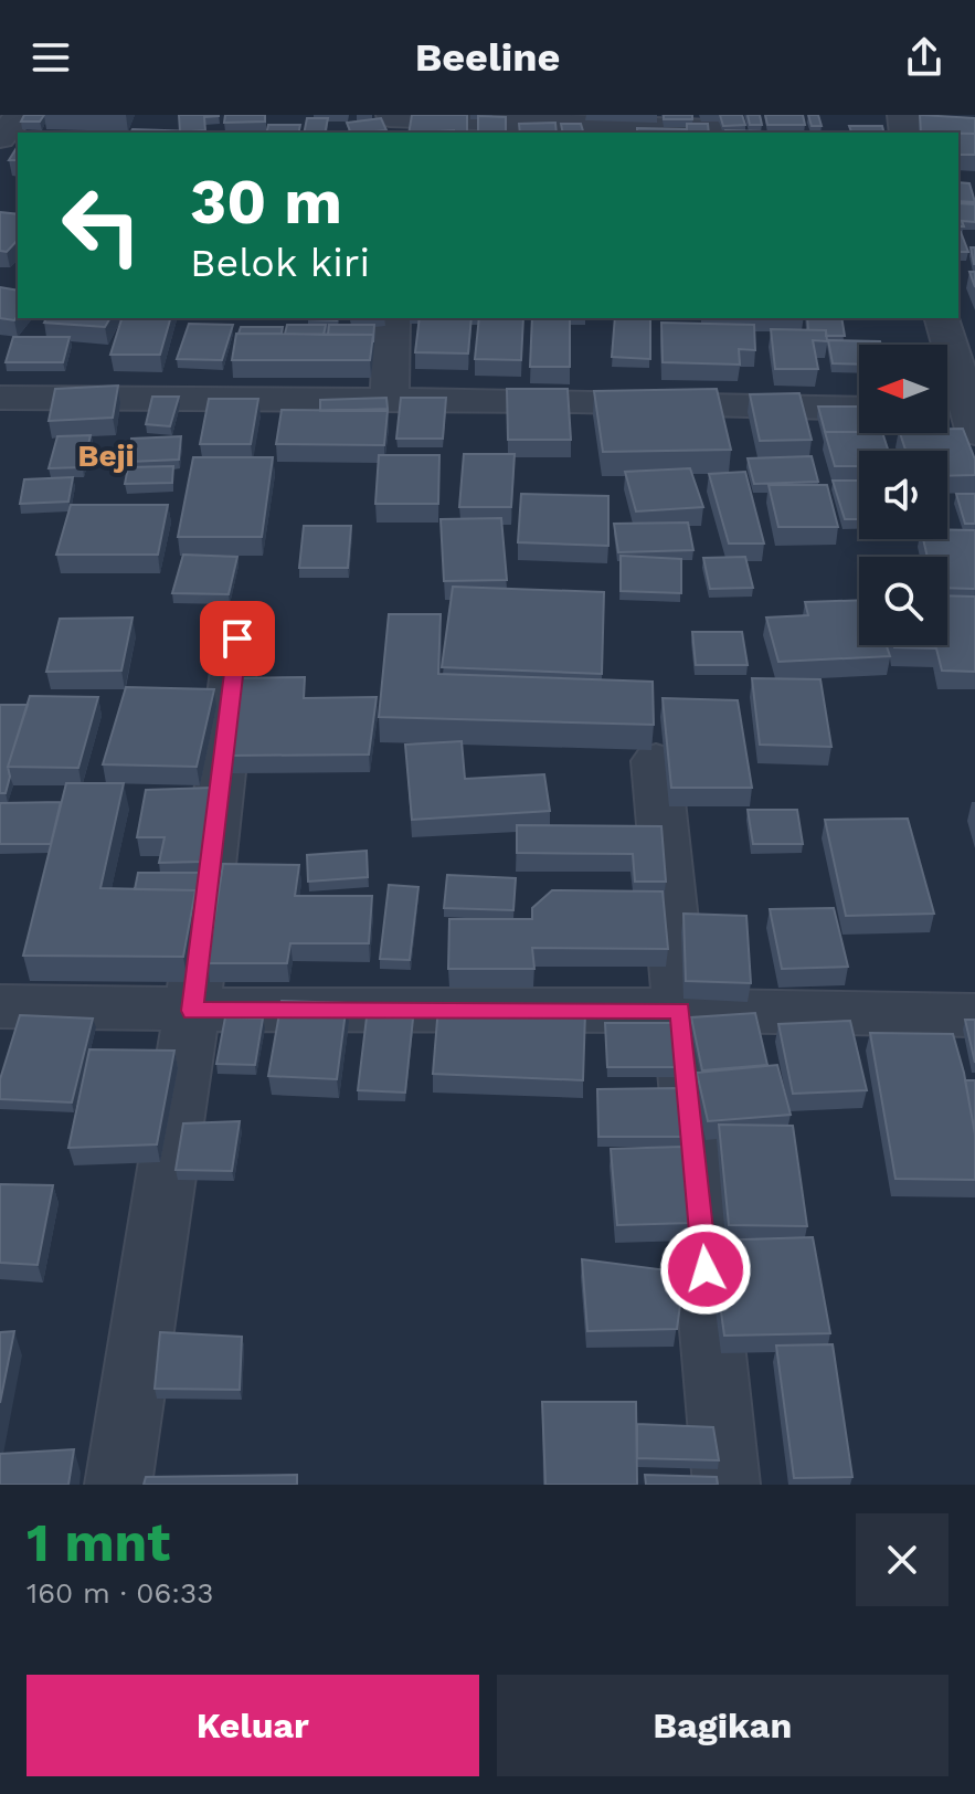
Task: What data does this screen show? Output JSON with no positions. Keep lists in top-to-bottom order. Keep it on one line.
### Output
{"districts":["Beji"],"north":"left","page":{"header":"Beeline","turn":["30 m","Belok kiri"],"heading":["1 mnt","160 m · 06:33"],"buttons":["Keluar","Bagikan"]}}
